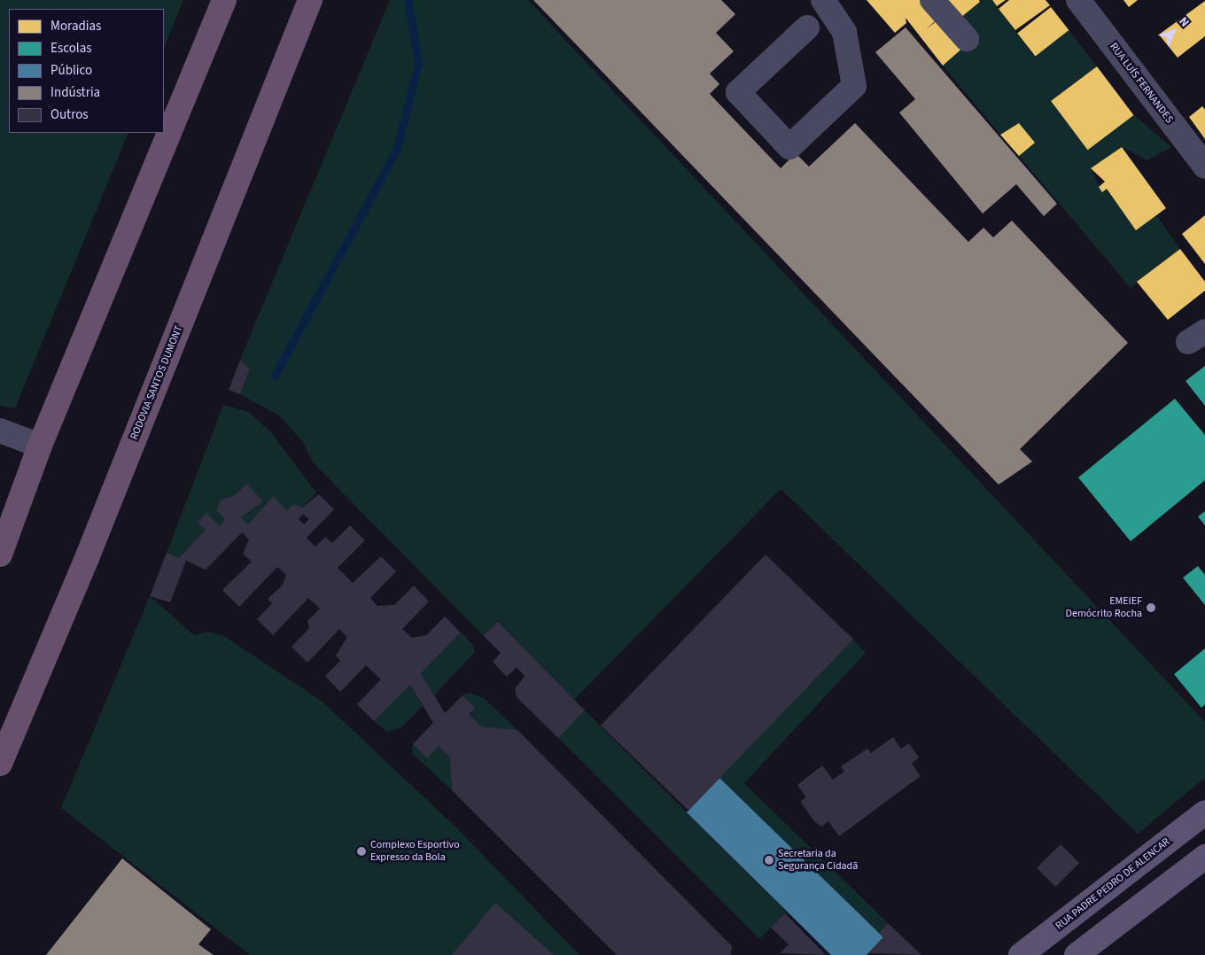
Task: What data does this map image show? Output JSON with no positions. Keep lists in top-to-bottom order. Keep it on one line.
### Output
{"streets":{"highway":["RODOVIA SANTOS DUMONT"],"main road":["RUA PADRE PEDRO DE ALENCAR"],"street":["RUA LUÍS FERNANDES"]},"places":["EMEIEF Demócrito Rocha","Complexo Esportivo Expresso da Bola","Secretaria da Segurança Cidadã"],"legend":["Moradias","Escolas","Público","Indústria","Outros"],"north":"top right"}
